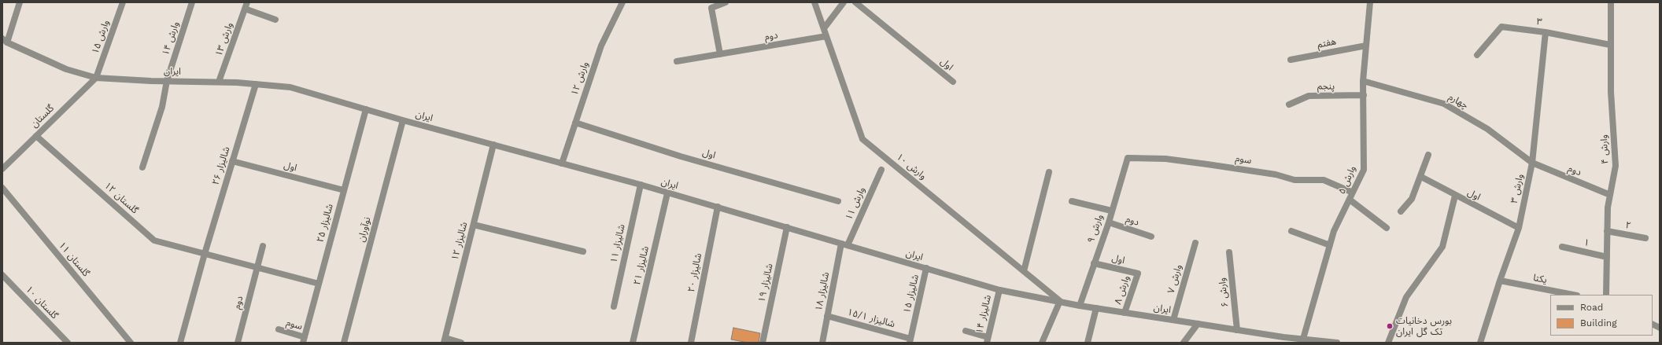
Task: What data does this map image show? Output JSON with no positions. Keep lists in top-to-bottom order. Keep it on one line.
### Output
{"streets":{"street":["۳","دوم","وارش ۱۵","وارش ۱۴","وارش ۱۳","هفتم","اول","ایران","وارش ۱۲","پنجم","چهارم","گلستان","وارش ۴","سوم","شالیزار ۲۶","وارش ۱۰","وارش ۵","وارش ۳","گلستان ۱۲","وارش ۱۱","شالیزار ۲۵","۲","وارش ۹","نوآوران","شالیزار ۱۲","۱","شالیزار ۱۱","گلستان ۱۱","شالیزار ۲۱","شالیزار ۲۰","وارش ۷","يکتا","شالیزار ۱۹","وارش ۸","شالیزار ۱۸","وارش ۶","شالیزار ۱۵","گلستان ۱۰","شالیزار ۱۴","شالیزار ۱۵/۱"]},"crossings":[["۳","وارش ۴"],["۳","وارش ۳"],["دوم","چهارم"],["دوم","وارش ۴"],["دوم","وارش ۱۰"],["دوم","وارش ۳"],["دوم","وارش ۹"],["وارش ۱۵","ایران"],["وارش ۱۵","گلستان"],["وارش ۱۴","ایران"],["وارش ۱۳","ایران"],["هفتم","وارش ۵"],["اول","وارش ۱۲"],["اول","شالیزار ۲۶"],["اول","وارش ۳"],["اول","شالیزار ۲۵"],["اول","وارش ۹"],["اول","وارش ۸"],["ایران","وارش ۱۲"],["ایران","گلستان"],["ایران","شالیزار ۲۶"],["ایران","وارش ۱۰"],["ایران","وارش ۵"],["ایران","وارش ۱۱"],["ایران","شالیزار ۲۵"],["ایران","وارش ۹"],["ایران","نوآوران"],["ایران","شالیزار ۱۲"],["ایران","شالیزار ۱۱"],["ایران","شالیزار ۲۱"],["ایران","شالیزار ۲۰"],["ایران","وارش ۷"],["ایران","شالیزار ۱۹"],["ایران","وارش ۸"],["ایران","شالیزار ۱۸"],["ایران","وارش ۶"],["ایران","شالیزار ۱۵"],["ایران","شالیزار ۱۴"],["پنجم","وارش ۵"],["چهارم","وارش ۵"],["چهارم","وارش ۳"],["گلستان","گلستان ۱۲"],["وارش ۴","۲"],["وارش ۴","۱"],["سوم","وارش ۵"],["سوم","شالیزار ۲۵"],["سوم","وارش ۹"],["شالیزار ۲۶","گلستان ۱۲"],["وارش ۳","يکتا"],["وارش ۱۱","شالیزار ۱۸"],["شالیزار ۱۸","شالیزار ۱۵/۱"],["شالیزار ۱۵","شالیزار ۱۵/۱"]],"places":["بورس دخانیات تک گل ایران"],"legend":["Road","Building"]}
